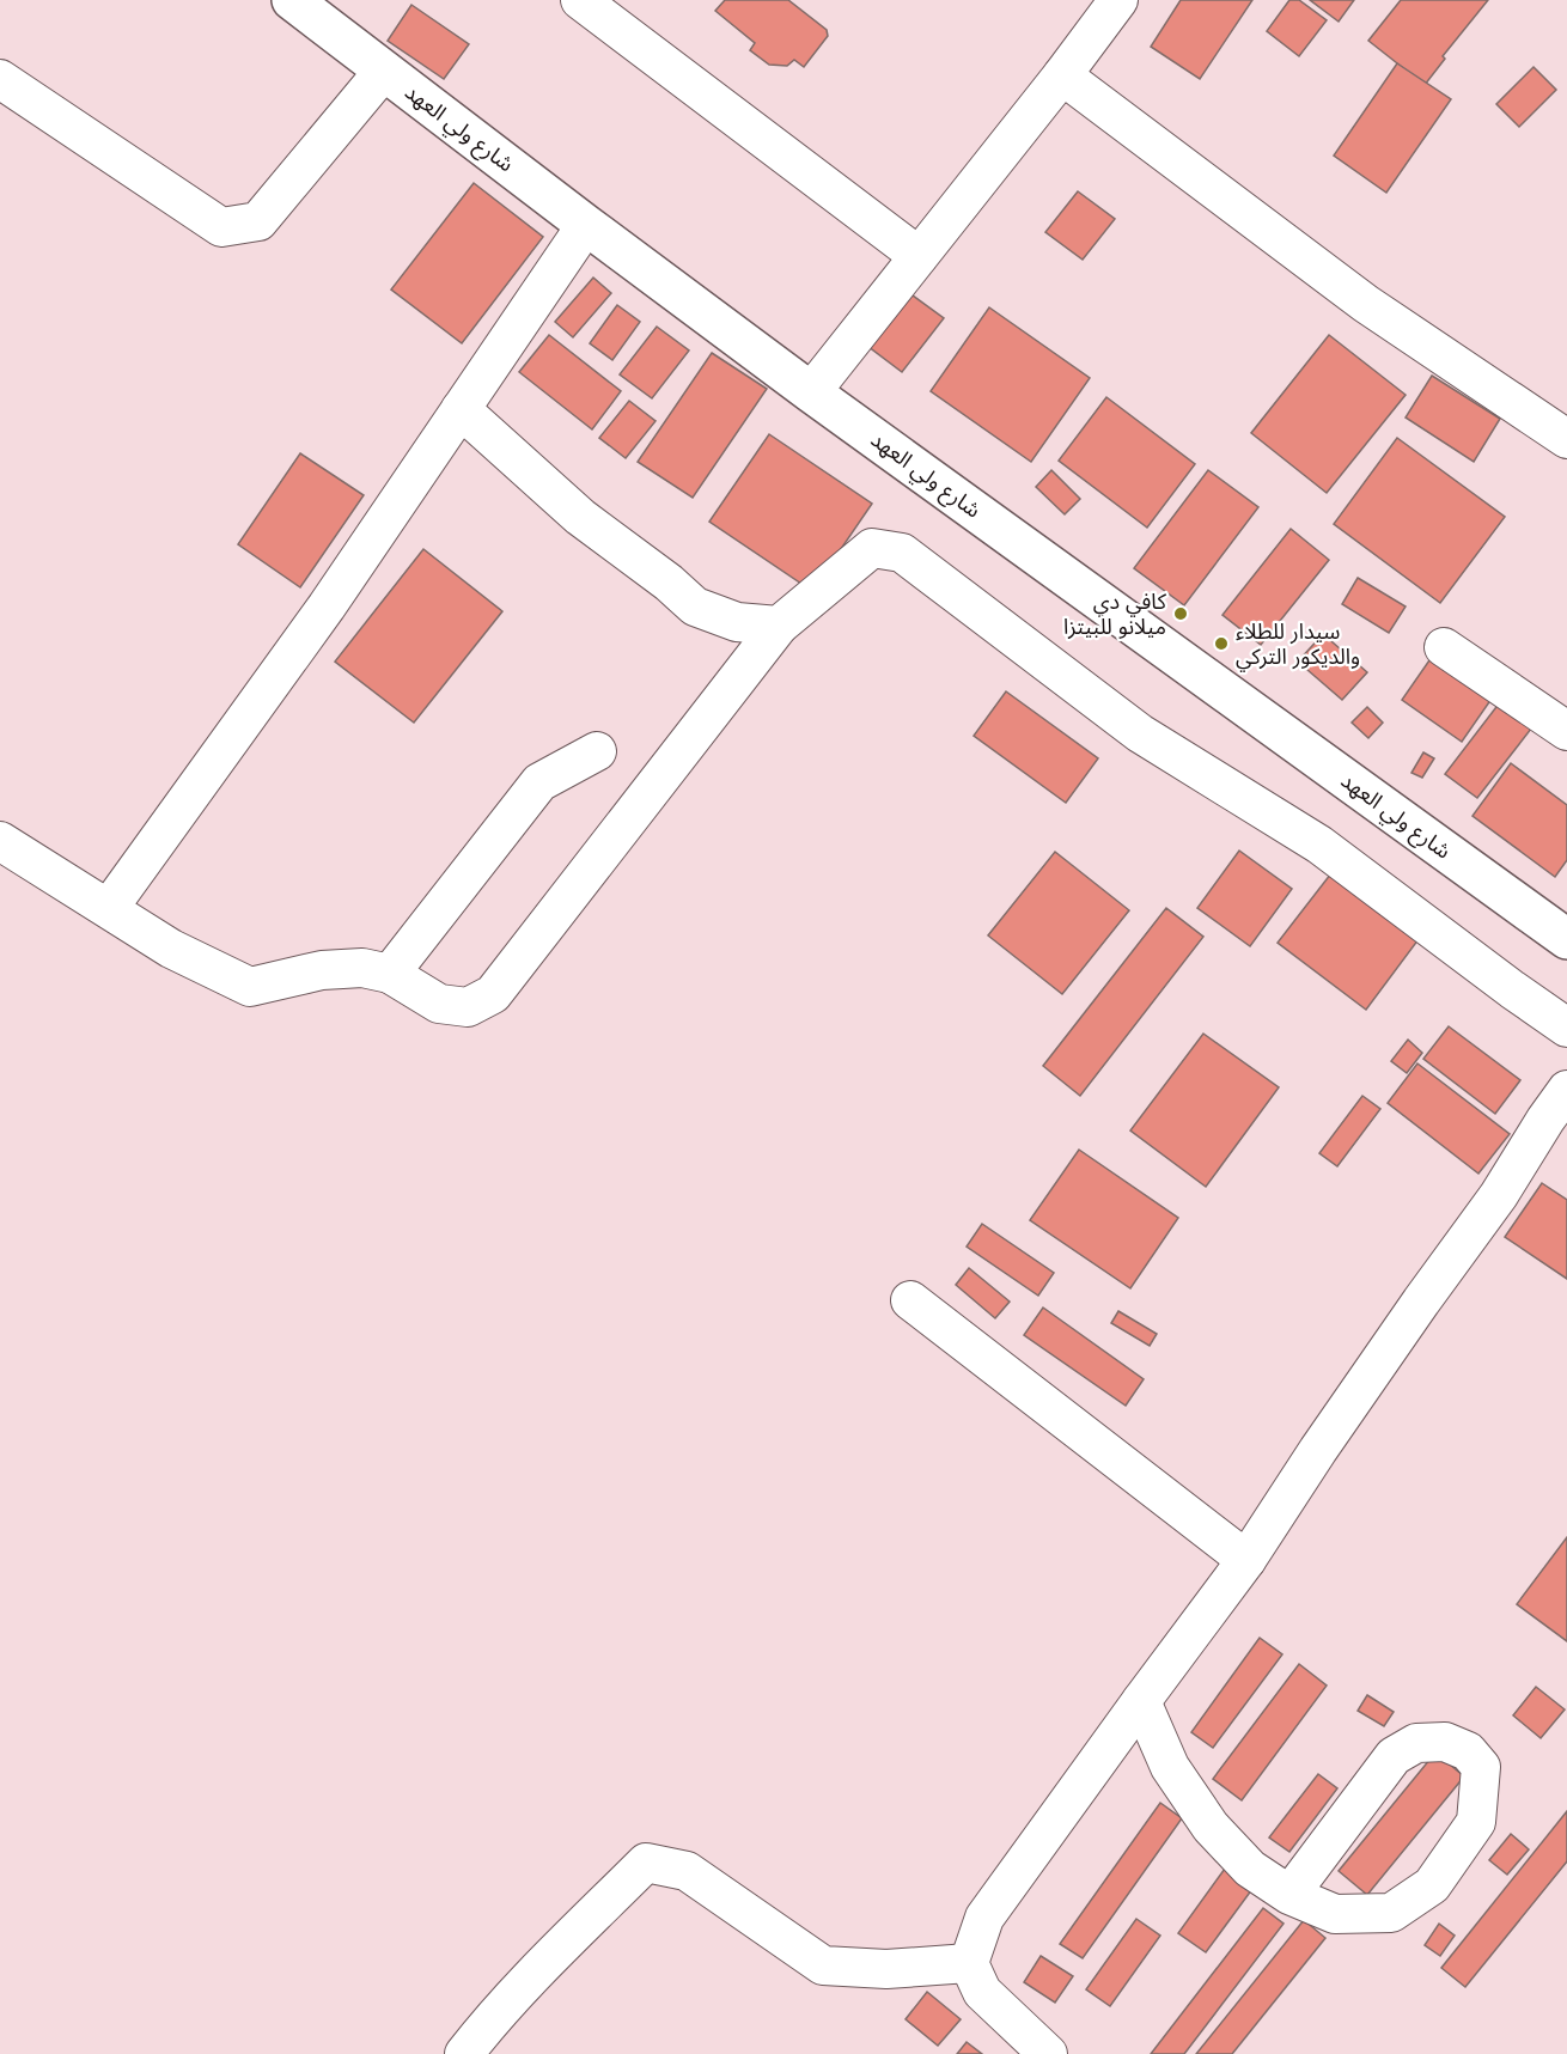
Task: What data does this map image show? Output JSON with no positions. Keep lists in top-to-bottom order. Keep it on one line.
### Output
{"streets":{"main road":["شارع ولي العهد"]},"places":["كافي دي ميلانو للبيتزا","سيدار للطلاء والديكور التركي"]}
